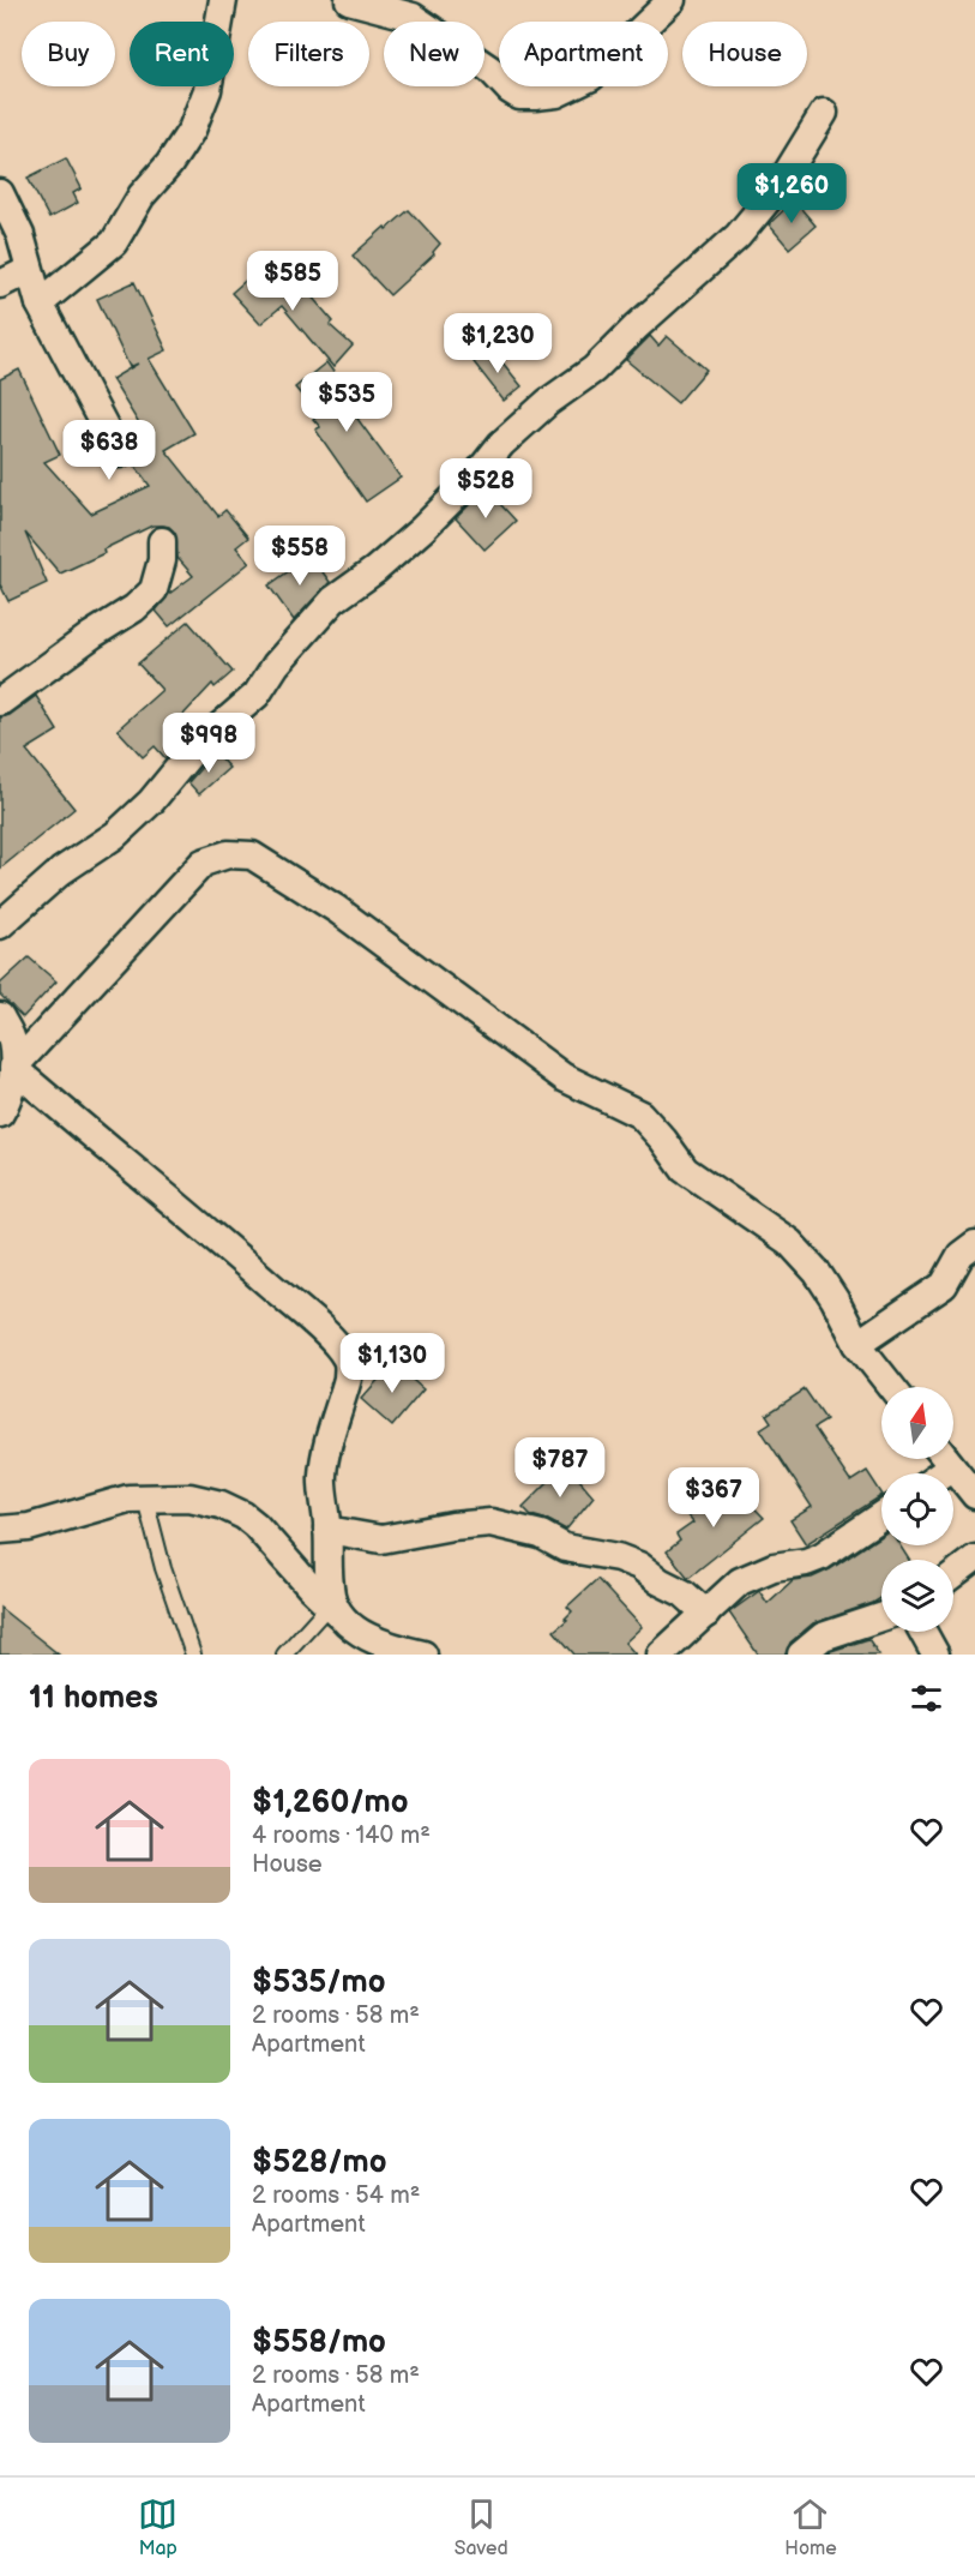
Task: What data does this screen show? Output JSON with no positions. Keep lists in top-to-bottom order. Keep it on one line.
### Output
{"north":"top","page":{"chip":["Buy","Rent","Filters","New","Apartment","House"],"price":["$1,260","$585","$1,230","$535","$638","$528","$558","$998","$1,130","$787","$367"],"heading":"11 homes","list":[{"name":"$1,260/mo","note":"4 rooms · 140 m² · House"},{"name":"$535/mo","note":"2 rooms · 58 m² · Apartment"},{"name":"$528/mo","note":"2 rooms · 54 m² · Apartment"},{"name":"$558/mo","note":"2 rooms · 58 m² · Apartment"}],"tabs":["Map","Saved","Home"]}}
